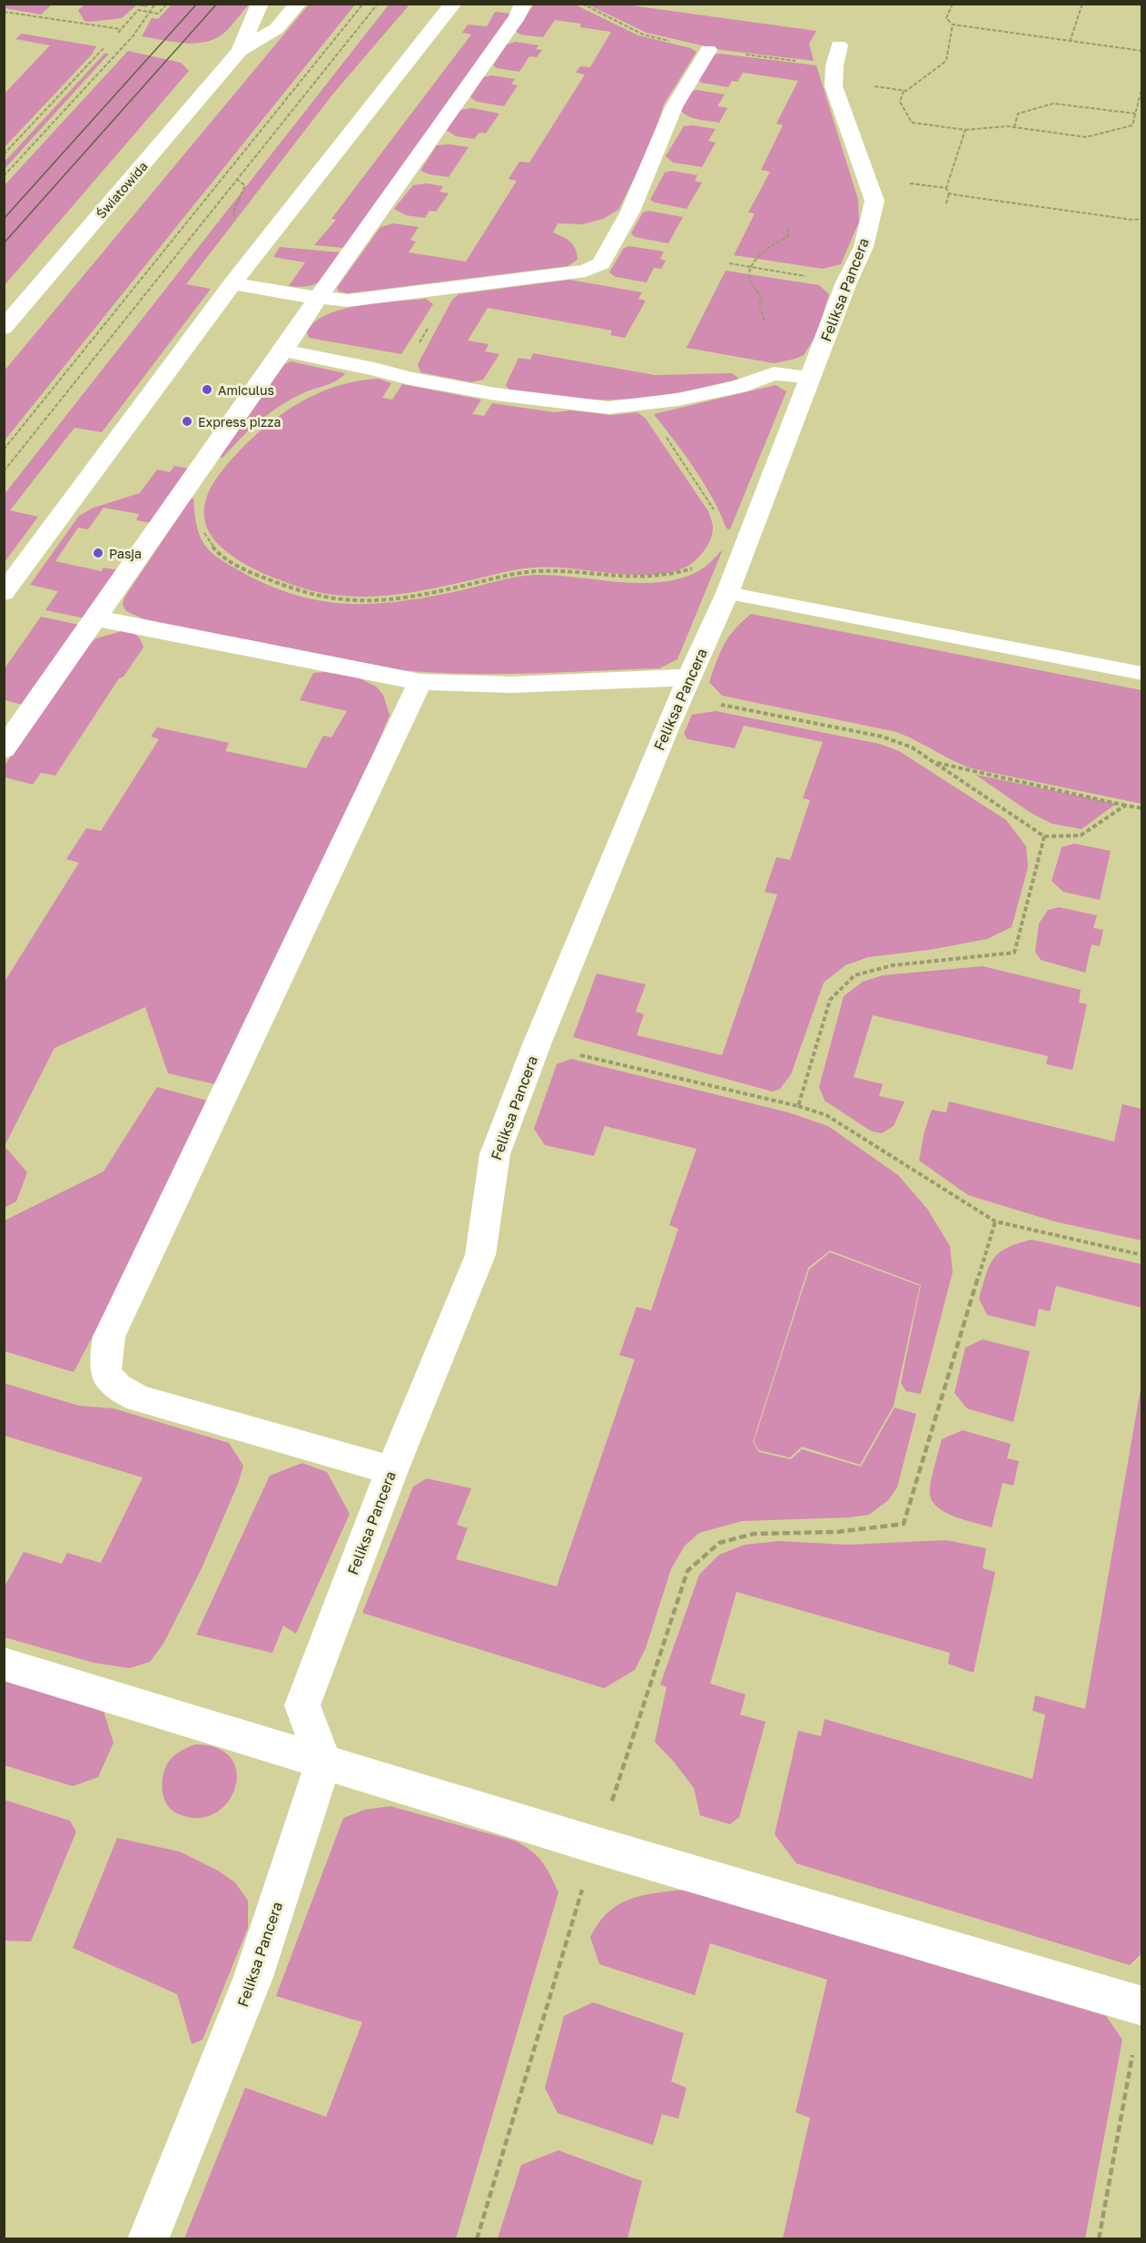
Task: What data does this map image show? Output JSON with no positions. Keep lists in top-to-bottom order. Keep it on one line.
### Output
{"streets":{"street":["Światowida","Feliksa Pancera"]},"places":["Amiculus","Express pizza","Pasja"]}
